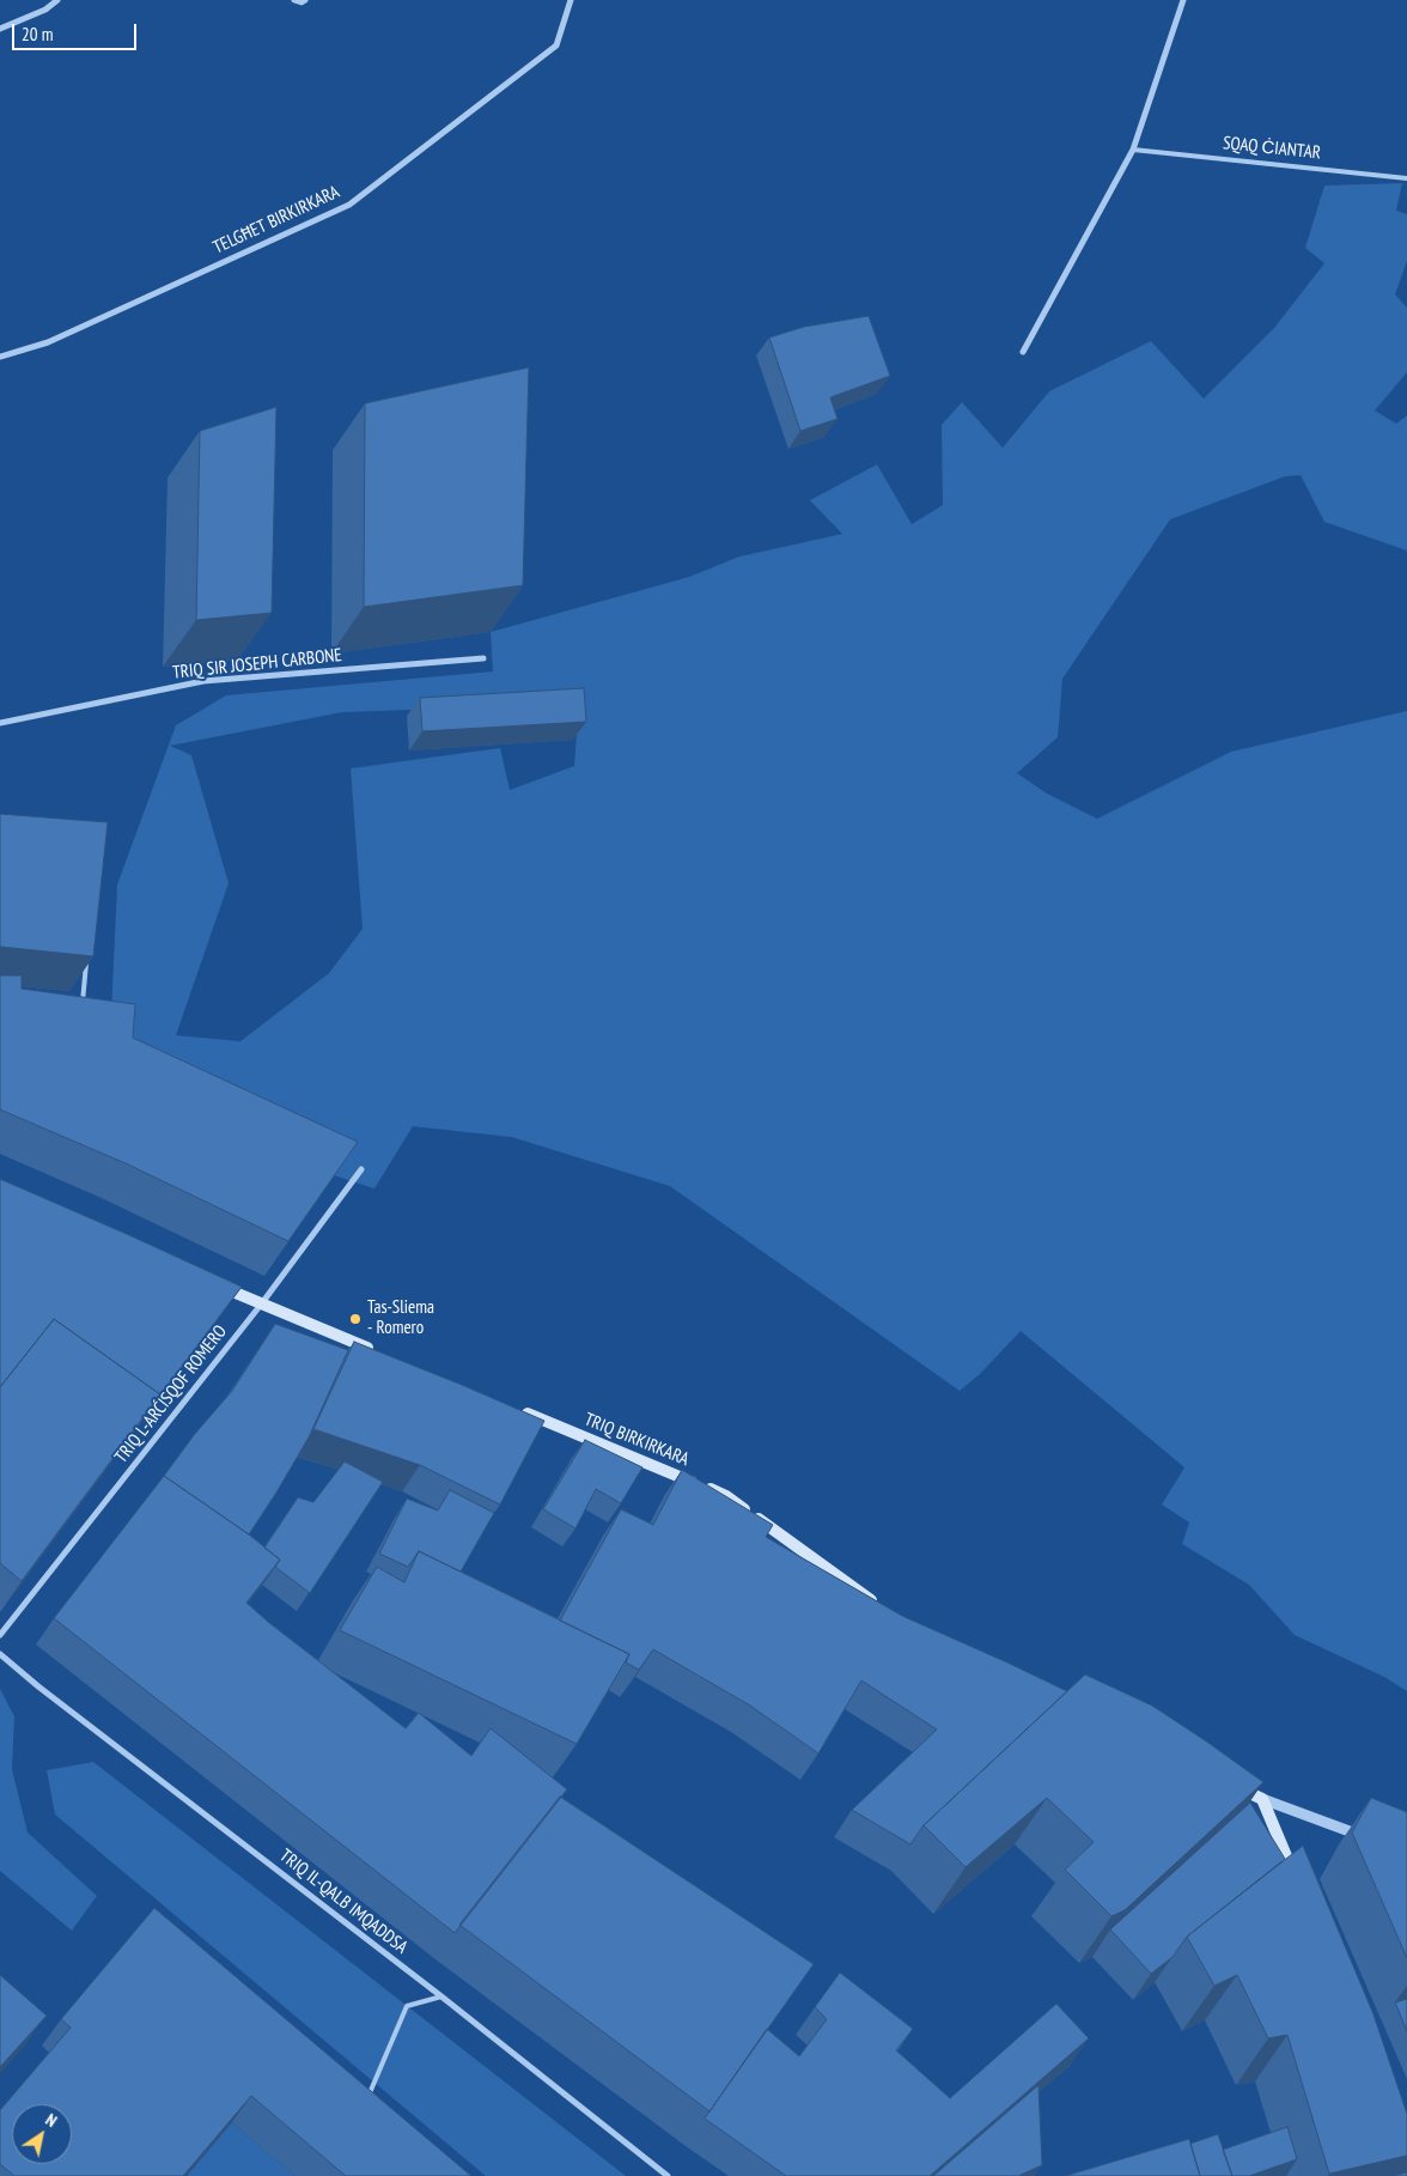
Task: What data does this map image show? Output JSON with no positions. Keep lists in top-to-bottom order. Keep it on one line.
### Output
{"streets":{"main road":["TRIQ BIRKIRKARA"],"street":["TELGĦET BIRKIRKARA","TRIQ SIR JOSEPH CARBONE","TRIQ L-ARĆISQOF ROMERO","TRIQ IL-QALB IMQADDSA"],"lane":["SQAQ ĊIANTAR"]},"places":["Tas-Sliema - Romero"],"scale_bar":"20 m","north":"top right"}
